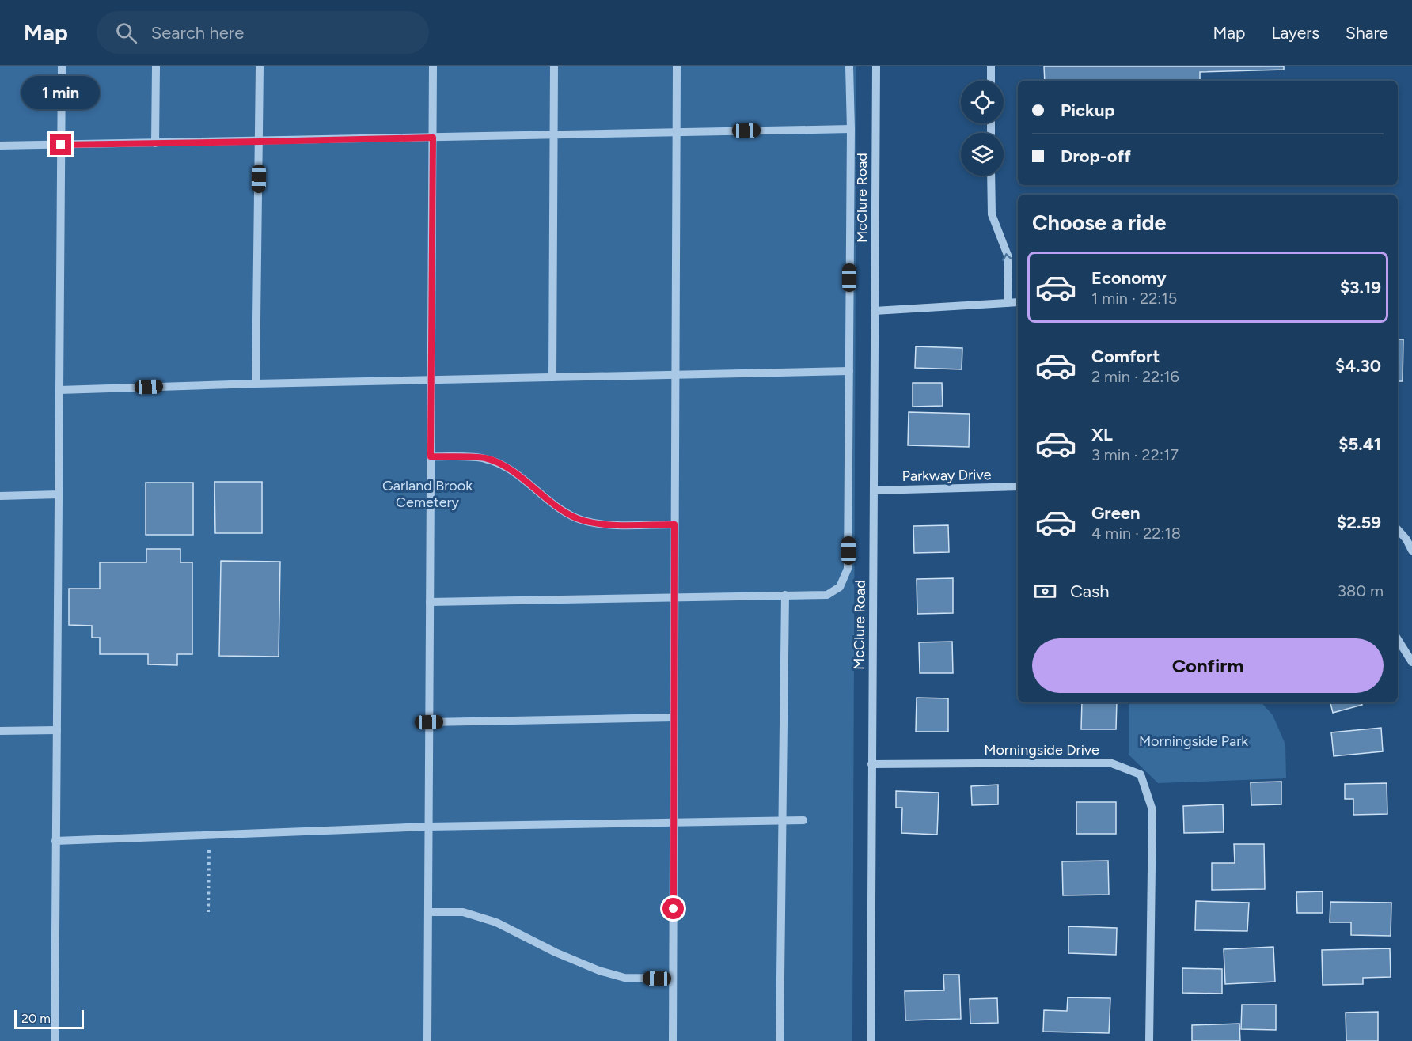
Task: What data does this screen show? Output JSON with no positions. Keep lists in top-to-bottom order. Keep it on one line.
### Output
{"streets":{"street":["McClure Road","Parkway Drive","Morningside Drive"]},"crossings":[["McClure Road","Parkway Drive"],["McClure Road","Morningside Drive"]],"parks":["Garland Brook Cemetery","Morningside Park"],"scale_bar":"20 m","page":{"header":"Map","search":"Search here","nav":["Map","Layers","Share"],"bubble":"1 min","banner":["Pickup","Drop-off"],"heading":"Choose a ride","list":[{"name":"Economy","note":"1 min · 22:15","value":"$3.19"},{"name":"Comfort","note":"2 min · 22:16","value":"$4.30"},{"name":"XL","note":"3 min · 22:17","value":"$5.41"},{"name":"Green","note":"4 min · 22:18","value":"$2.59"}],"pay":["Cash","380 m"],"buttons":"Confirm","scale":"20 m"}}
